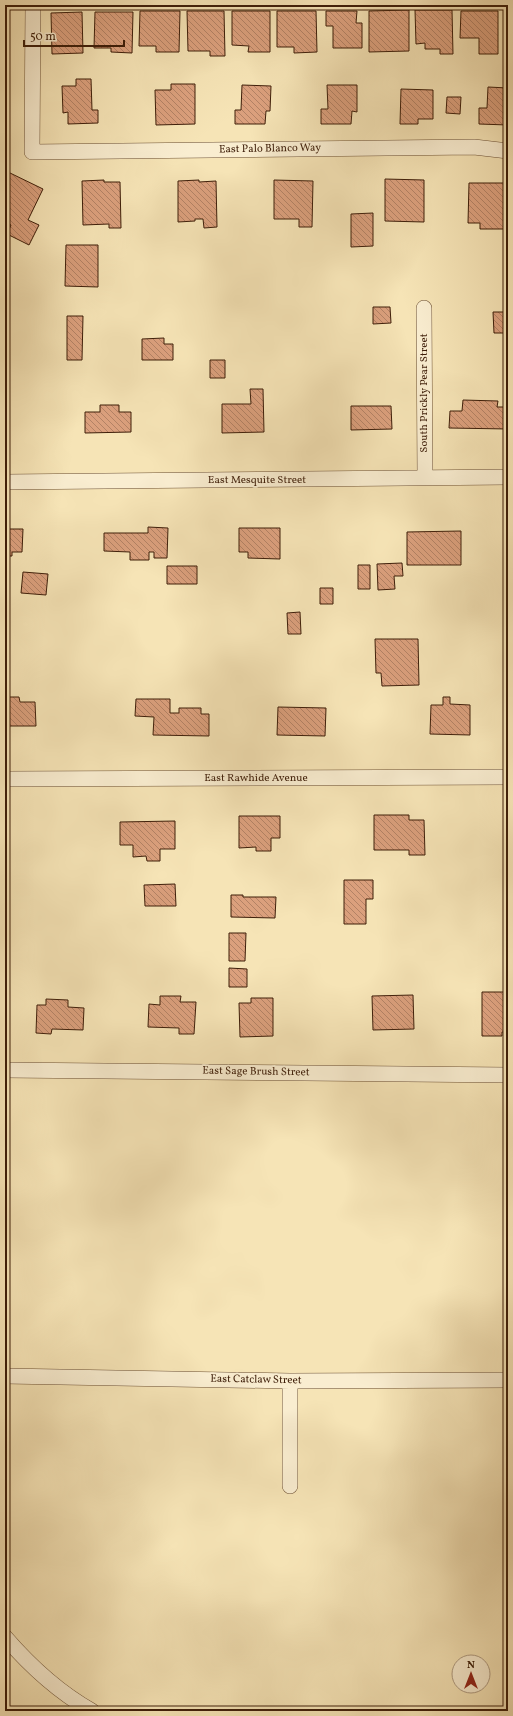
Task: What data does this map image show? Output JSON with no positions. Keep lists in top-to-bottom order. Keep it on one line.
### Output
{"streets":{"street":["East Palo Blanco Way","South Prickly Pear Street","East Mesquite Street","East Rawhide Avenue","East Sage Brush Street","East Catclaw Street"]},"crossings":[["South Prickly Pear Street","East Mesquite Street"]],"scale_bar":"50 m","north":"top"}
